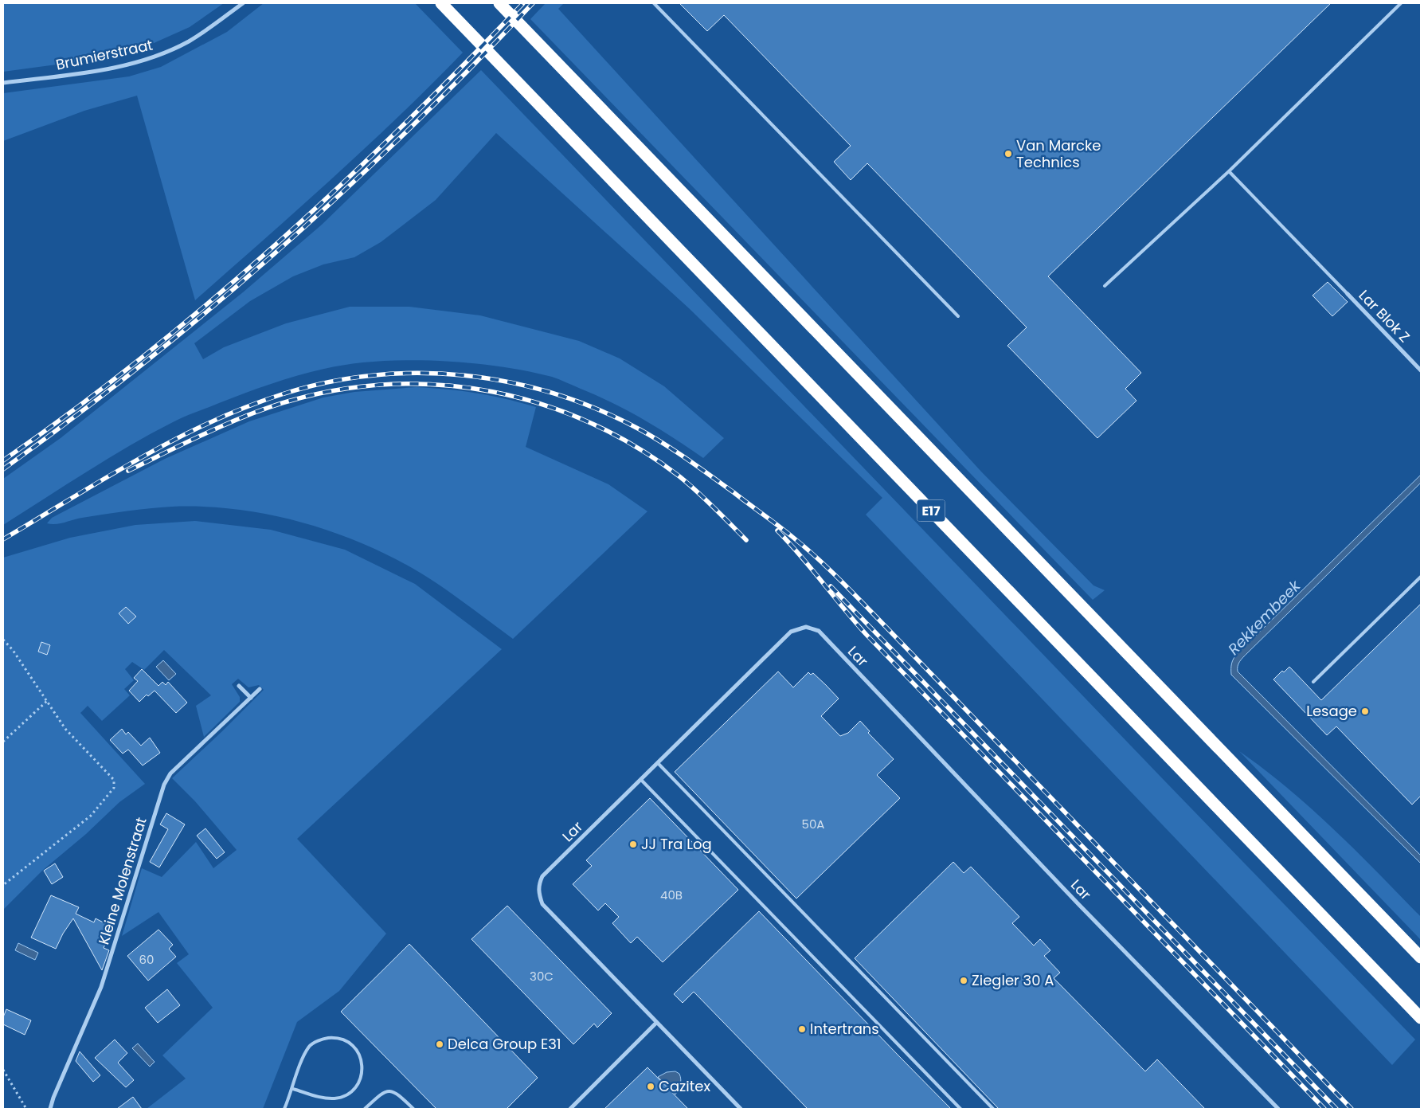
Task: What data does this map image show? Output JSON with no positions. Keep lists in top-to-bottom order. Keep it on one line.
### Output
{"streets":{"highway":["E17"],"street":["Brumierstraat","Lar Blok Z","Lar","Kleine Molenstraat"]},"water":["Rekkembeek"],"places":["Van Marcke Technics","Lesage","JJ Tra Log","Ziegler 30 A","Intertrans","Delca Group E31","Cazitex"],"house_numbers":["50A","40B","60","30C"]}
